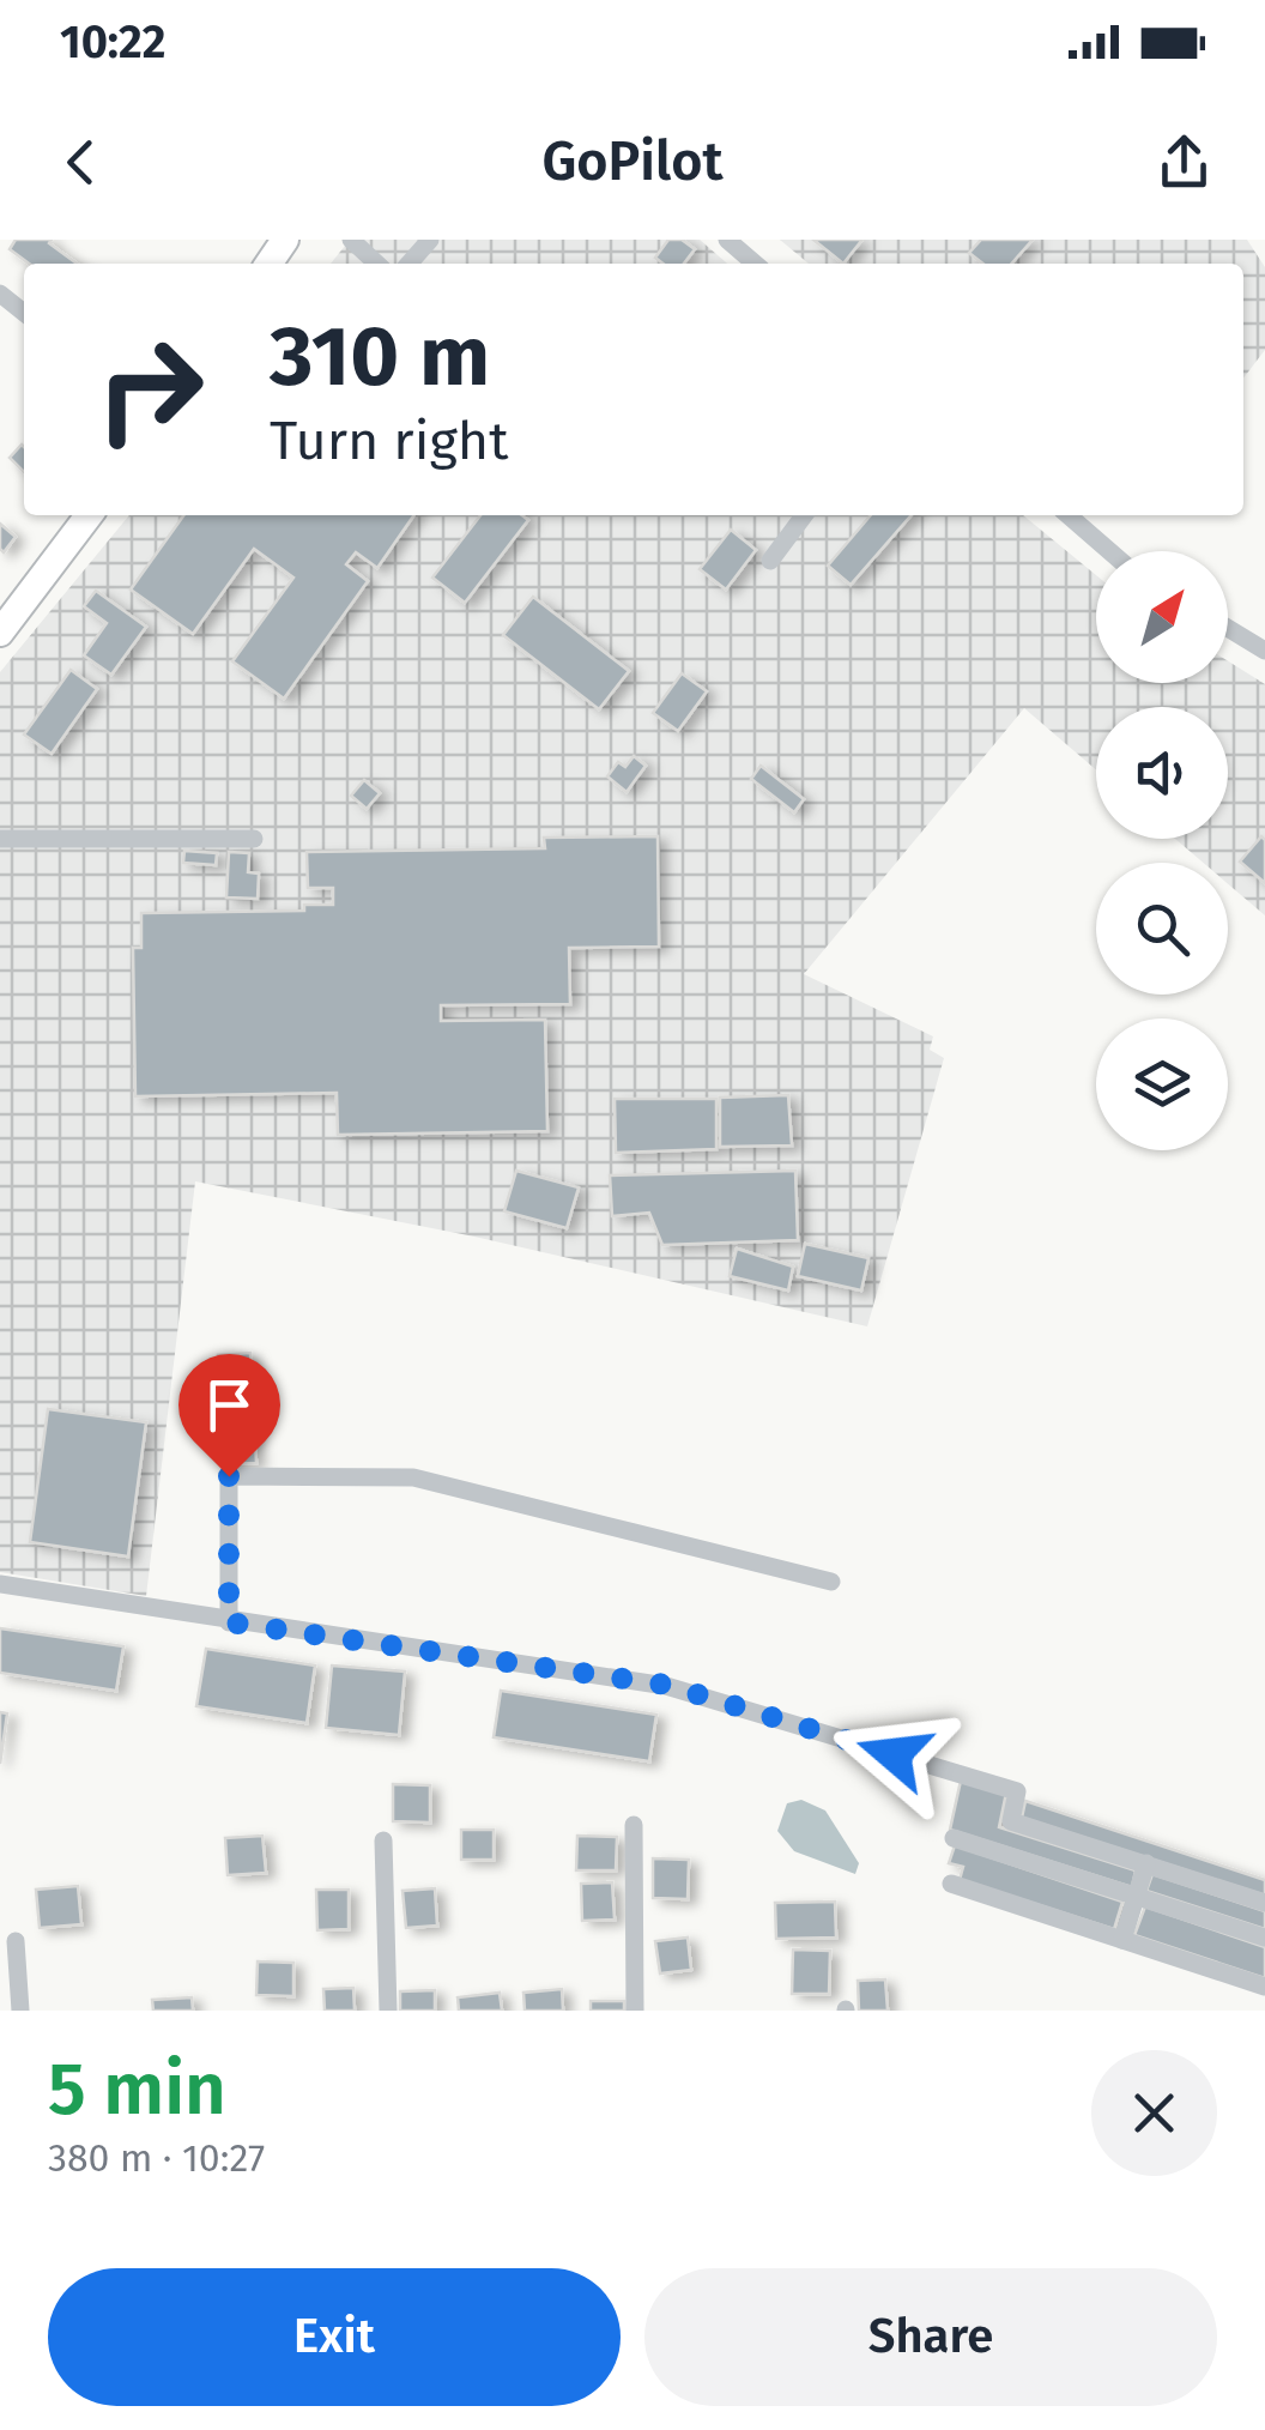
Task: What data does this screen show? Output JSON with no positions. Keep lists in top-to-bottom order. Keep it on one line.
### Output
{"north":"top right","page":{"status":"10:22","header":"GoPilot","turn":["310 m","Turn right"],"heading":["5 min","380 m · 10:27"],"buttons":["Exit","Share"]}}
